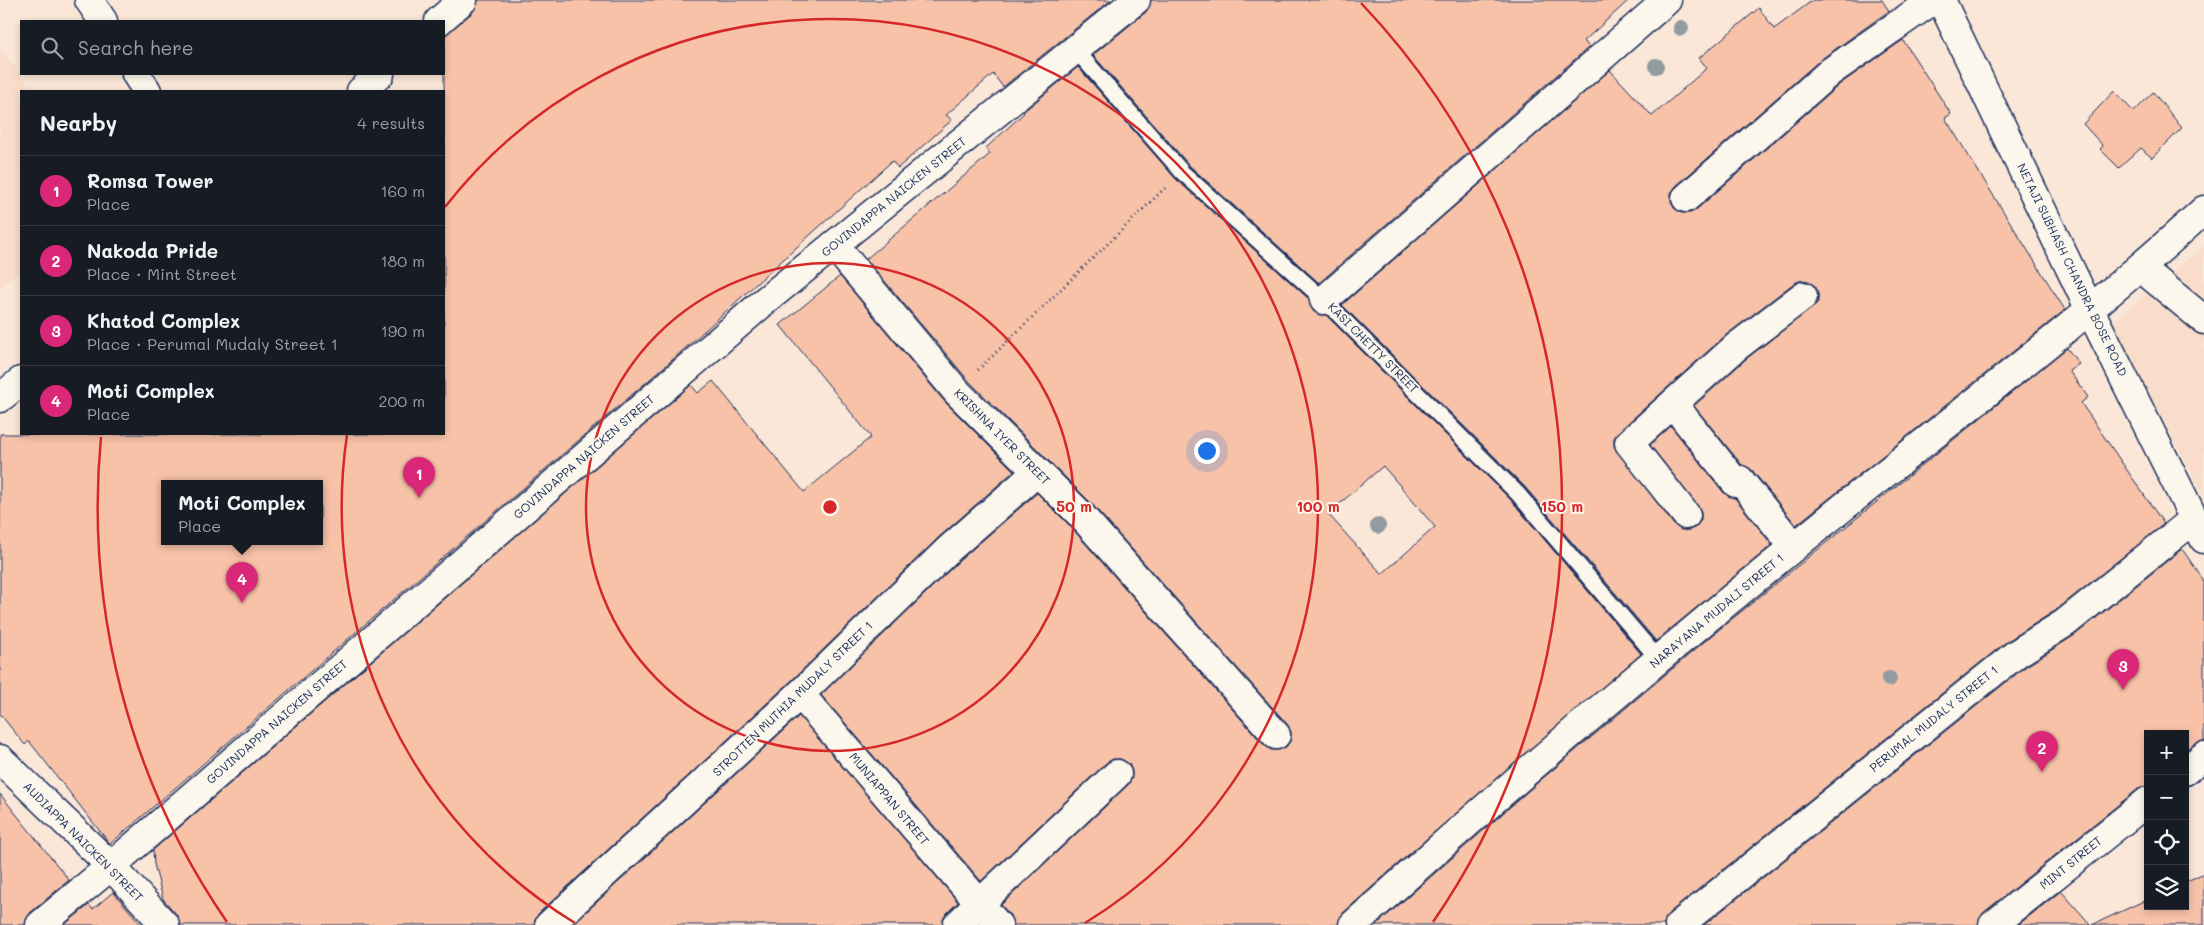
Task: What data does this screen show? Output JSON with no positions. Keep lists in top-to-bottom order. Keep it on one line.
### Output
{"streets":{"street":["GOVINDAPPA NAICKEN STREET","NETAJI SUBHASH CHANDRA BOSE ROAD","KRISHNA IYER STREET","NARAYANA MUDALI STREET 1","STROTTEN MUTHIA MUDALY STREET 1","PERUMAL MUDALY STREET 1","MUNIAPPAN STREET","AUDIAPPA NAICKEN STREET","MINT STREET"],"lane":["KASI CHETTY STREET"]},"crossings":[["GOVINDAPPA NAICKEN STREET","KASI CHETTY STREET"],["GOVINDAPPA NAICKEN STREET","KRISHNA IYER STREET"],["GOVINDAPPA NAICKEN STREET","AUDIAPPA NAICKEN STREET"],["NETAJI SUBHASH CHANDRA BOSE ROAD","NARAYANA MUDALI STREET 1"],["NETAJI SUBHASH CHANDRA BOSE ROAD","PERUMAL MUDALY STREET 1"],["KASI CHETTY STREET","NARAYANA MUDALI STREET 1"],["KRISHNA IYER STREET","STROTTEN MUTHIA MUDALY STREET 1"],["STROTTEN MUTHIA MUDALY STREET 1","MUNIAPPAN STREET"]],"page":{"search":"Search here","heading":["Nearby","4 results"],"list":[{"mark":"1","name":"Romsa Tower","note":"Place","value":"160 m"},{"mark":"2","name":"Nakoda Pride","note":"Place · Mint Street","value":"180 m"},{"mark":"3","name":"Khatod Complex","note":"Place · Perumal Mudaly Street 1","value":"190 m"},{"mark":"4","name":"Moti Complex","note":"Place","value":"200 m"}],"pins":["1","4","3","2"],"popup":["Moti Complex","Place"],"map_buttons":["+","−"]},"rings":["50 m","100 m","150 m"]}
